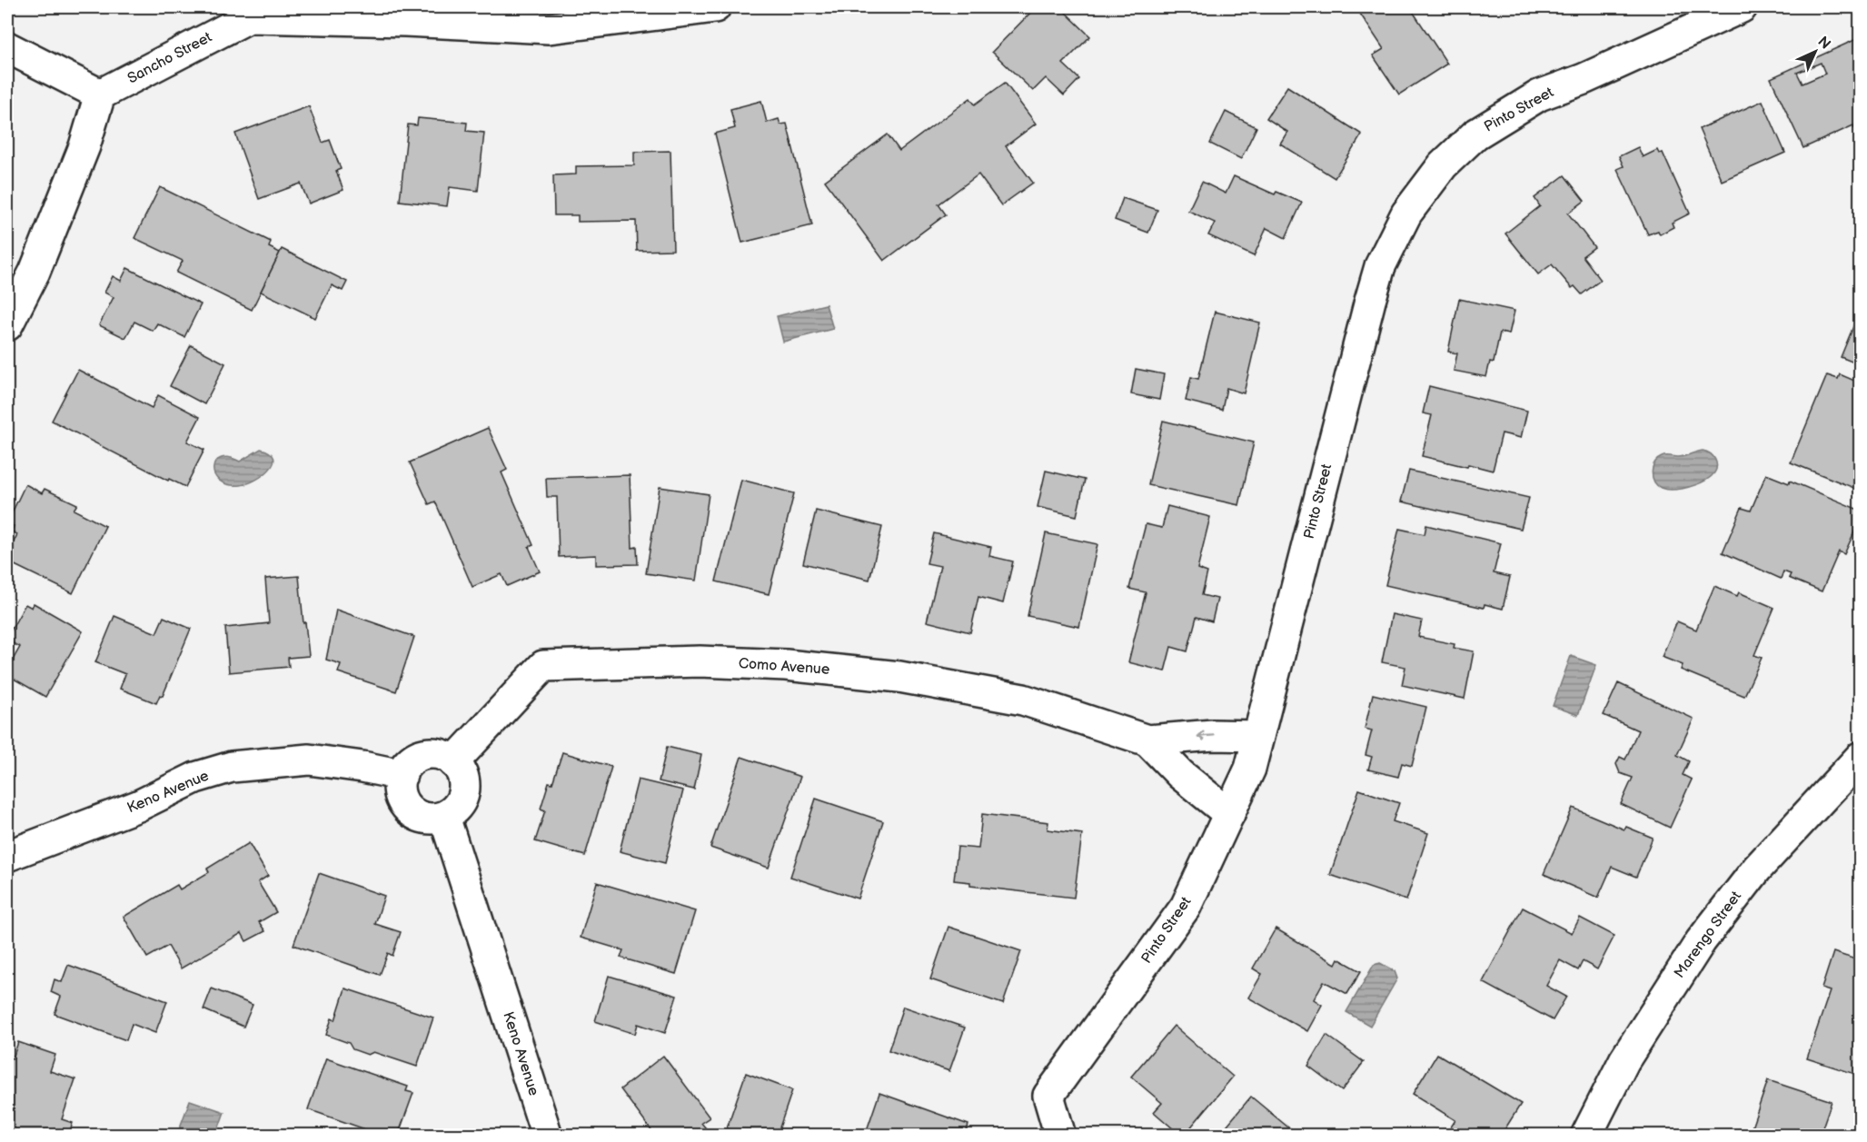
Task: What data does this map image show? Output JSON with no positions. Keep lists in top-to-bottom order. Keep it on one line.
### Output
{"streets":{"street":["Sancho Street","Pinto Street","Como Avenue","Keno Avenue","Marengo Street"]},"crossings":[["Pinto Street","Como Avenue"],["Como Avenue","Keno Avenue"]],"north":"top right"}
